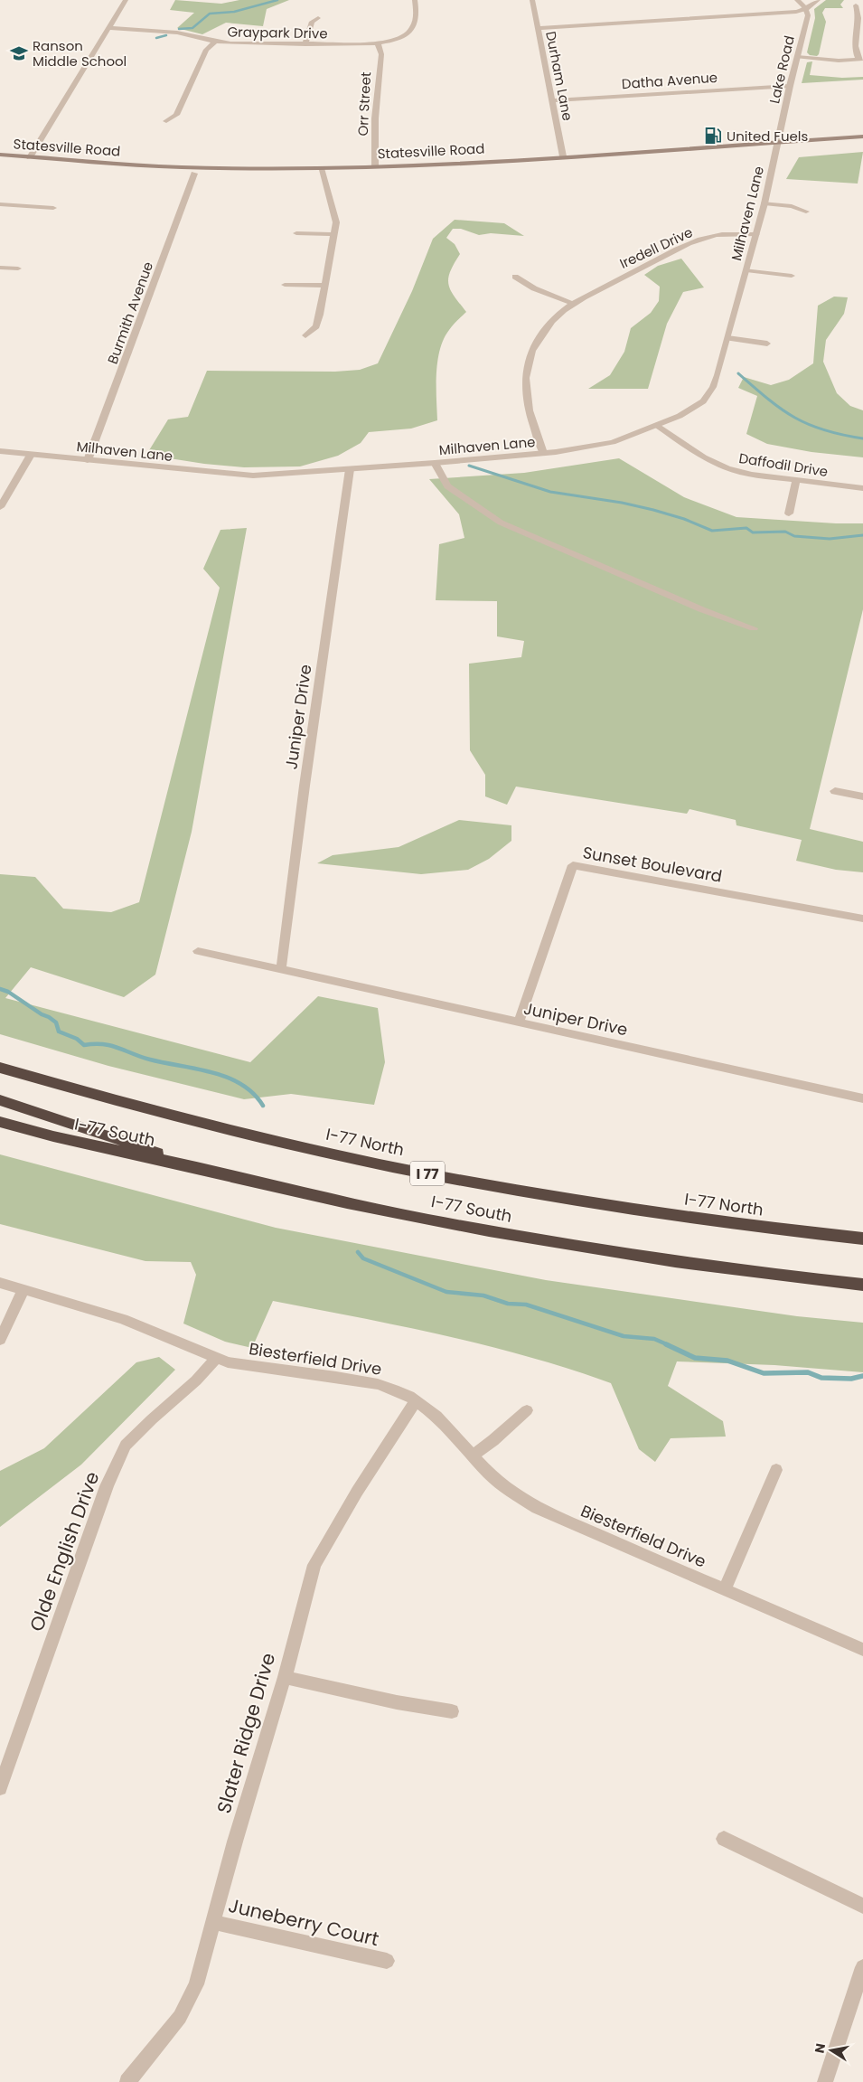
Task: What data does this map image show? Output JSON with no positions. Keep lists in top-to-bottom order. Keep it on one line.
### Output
{"streets":{"highway":["I-77 South","I-77 North","I 77"],"main road":["Statesville Road"],"street":["Graypark Drive","Lake Road","Durham Lane","Datha Avenue","Orr Street","Milhaven Lane","Iredell Drive","Burmith Avenue","Daffodil Drive","Juniper Drive","Sunset Boulevard","Biesterfield Drive","Olde English Drive","Slater Ridge Drive","Juneberry Court"]},"crossings":[["Graypark Drive","Orr Street"],["Lake Road","Datha Avenue"],["Lake Road","Statesville Road"],["Lake Road","Milhaven Lane"],["Durham Lane","Datha Avenue"],["Durham Lane","Statesville Road"],["Orr Street","Statesville Road"],["Statesville Road","Milhaven Lane"],["Statesville Road","Burmith Avenue"],["Milhaven Lane","Iredell Drive"],["Milhaven Lane","Burmith Avenue"],["Milhaven Lane","Daffodil Drive"],["Milhaven Lane","Juniper Drive"],["Juniper Drive","Sunset Boulevard"],["Biesterfield Drive","Olde English Drive"],["Biesterfield Drive","Slater Ridge Drive"],["Slater Ridge Drive","Juneberry Court"]],"places":{"school or university":["Ranson Middle School"],"fuel station":["United Fuels"]},"north":"left"}
